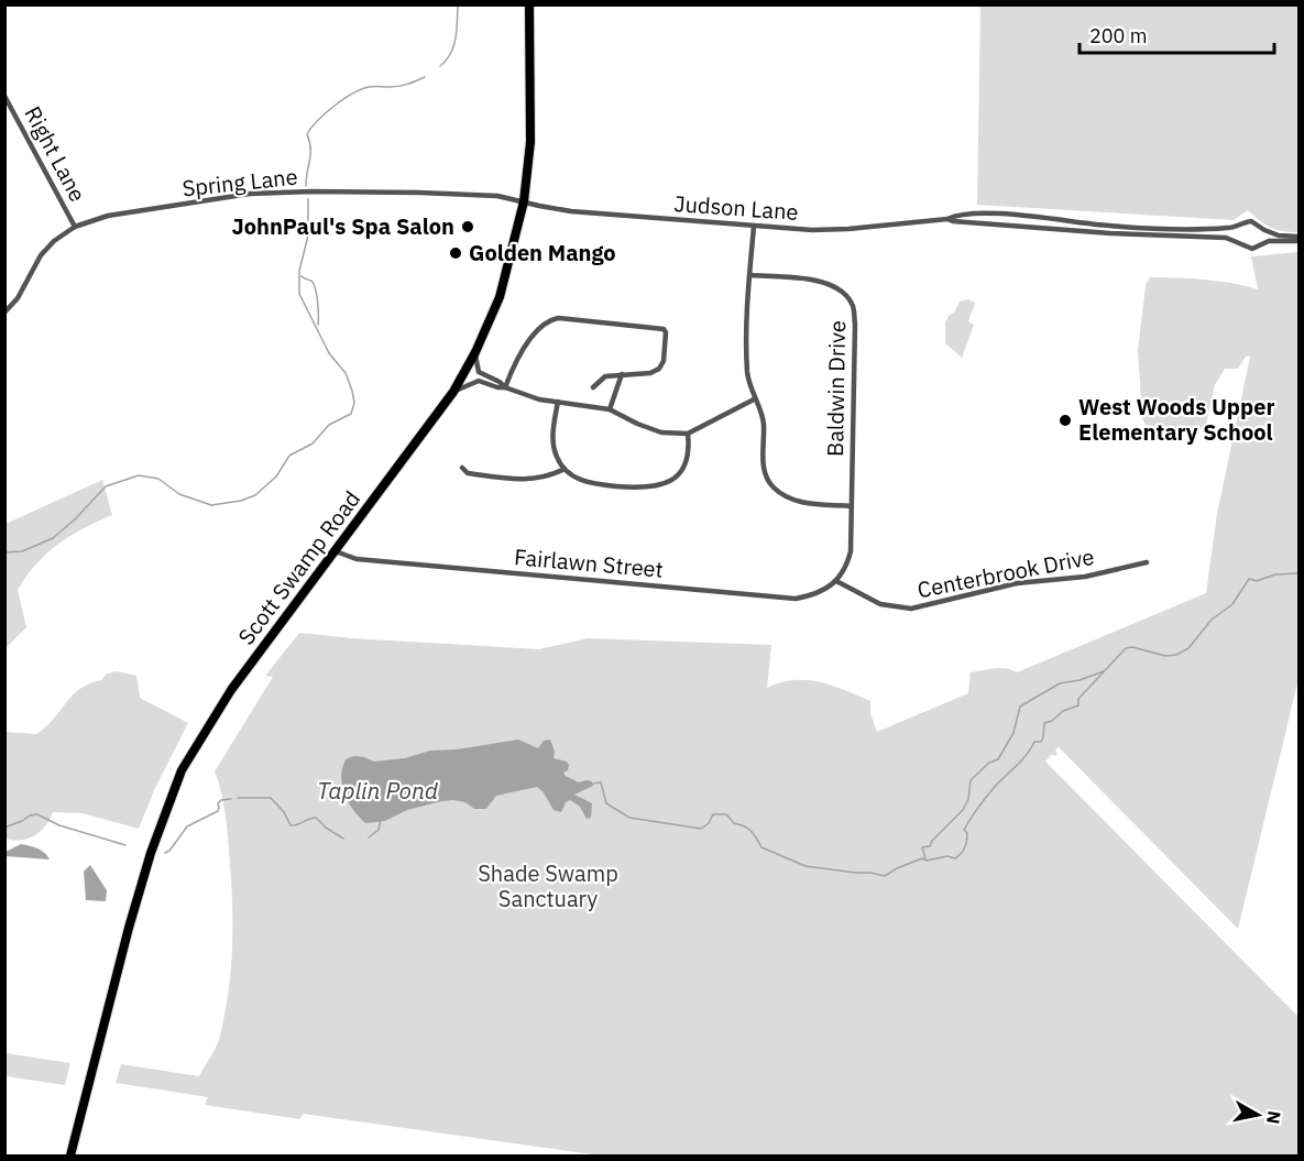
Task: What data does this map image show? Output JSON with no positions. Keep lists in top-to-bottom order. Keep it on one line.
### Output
{"streets":{"highway":["Scott Swamp Road"],"street":["Right Lane","Spring Lane","Judson Lane","Baldwin Drive","Fairlawn Street","Centerbrook Drive"]},"crossings":[["Right Lane","Spring Lane"],["Spring Lane","Judson Lane"],["Spring Lane","Scott Swamp Road"],["Judson Lane","Scott Swamp Road"],["Baldwin Drive","Fairlawn Street"],["Baldwin Drive","Centerbrook Drive"],["Fairlawn Street","Scott Swamp Road"],["Fairlawn Street","Centerbrook Drive"]],"water":["Taplin Pond"],"parks":["Shade Swamp Sanctuary"],"places":["JohnPaul's Spa Salon","Golden Mango","West Woods Upper Elementary School"],"scale_bar":"200 m","north":"right"}
